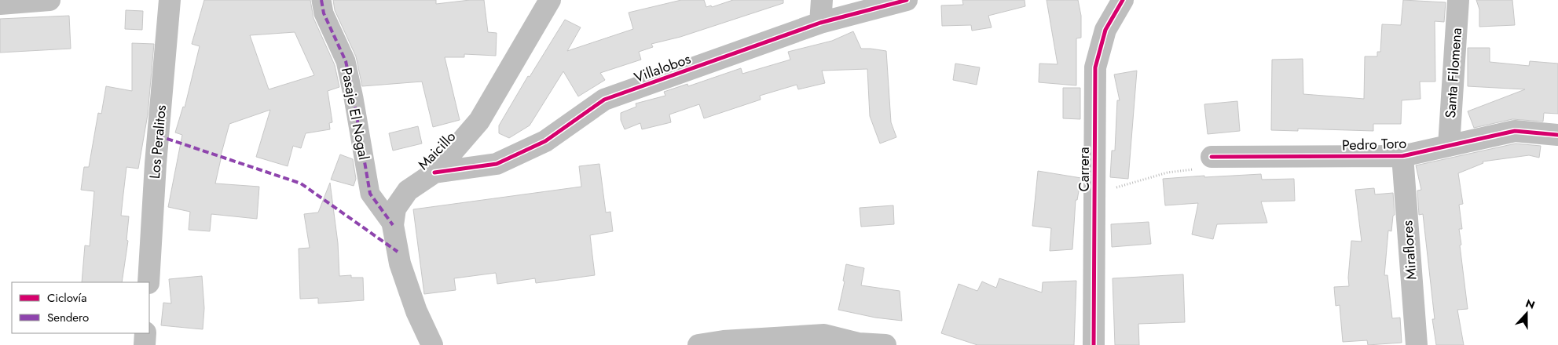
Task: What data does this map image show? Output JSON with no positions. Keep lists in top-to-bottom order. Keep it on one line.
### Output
{"streets":{"street":["Villalobos","Santa Filomena","Pasaje El Nogal","Los Peralitos","Pedro Toro","Maicillo","Carrera","Miraflores"]},"crossings":[["Villalobos","Maicillo"],["Santa Filomena","Pedro Toro"],["Pasaje El Nogal","Maicillo"],["Pedro Toro","Miraflores"]],"legend":["Ciclovía","Sendero"],"north":"top"}
